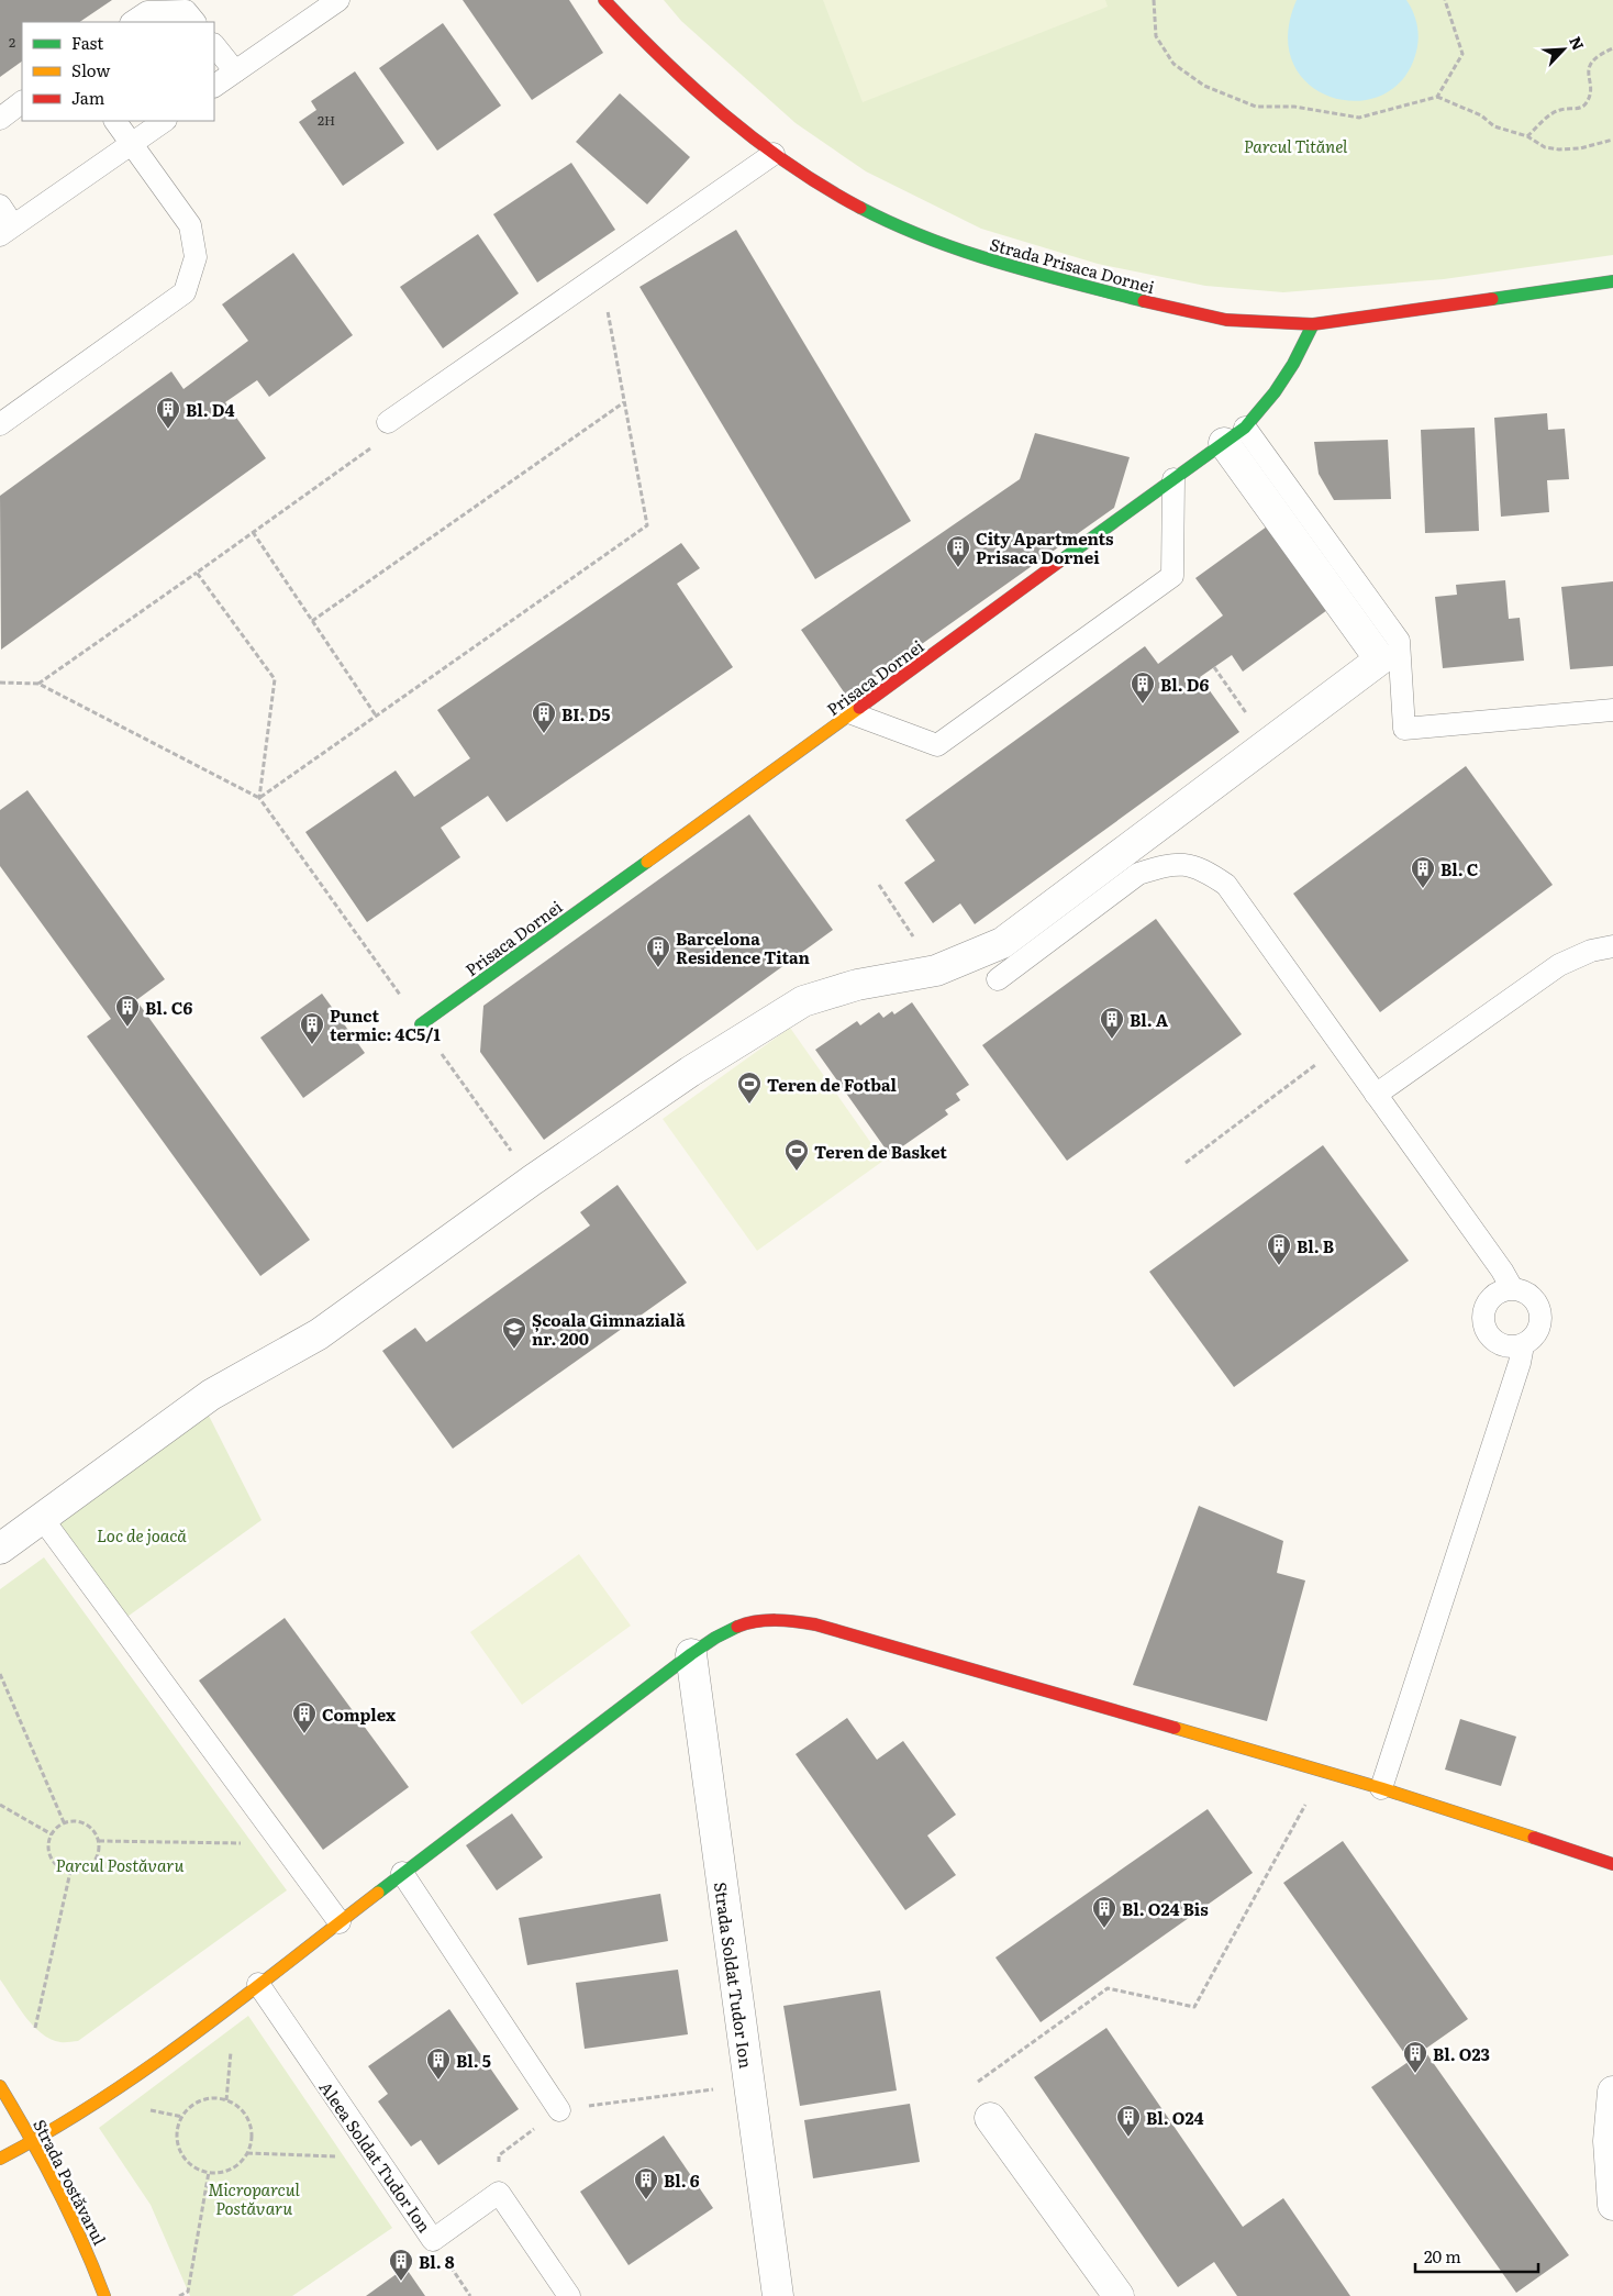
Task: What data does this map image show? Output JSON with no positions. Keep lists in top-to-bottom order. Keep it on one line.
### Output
{"streets":{"street":["Strada Prisaca Dornei","Prisaca Dornei","Strada Soldat Tudor Ion","Strada Postăvarul"],"lane":["Aleea Soldat Tudor Ion"]},"crossings":[["Strada Prisaca Dornei","Prisaca Dornei"]],"parks":["Parcul Titănel","Loc de joacă","Parcul Postăvaru","Microparcul Postăvaru"],"places":{"building":["Bl. D4","City Apartments Prisaca Dornei","Bl. D6","BI. D5","Bl. C","Barcelona Residence Titan","Bl. C6","Bl. A","Punct termic: 4C5/1","Bl. B","Complex","Bl. O24 Bis","Bl. O23","Bl. 5","Bl. O24","Bl. 6","Bl. 8"],"sports":["Teren de Fotbal","Teren de Basket"],"school or university":["Școala Gimnazială nr. 200"]},"house_numbers":["2","2H"],"legend":["Fast","Slow","Jam"],"scale_bar":"20 m","north":"top right"}
